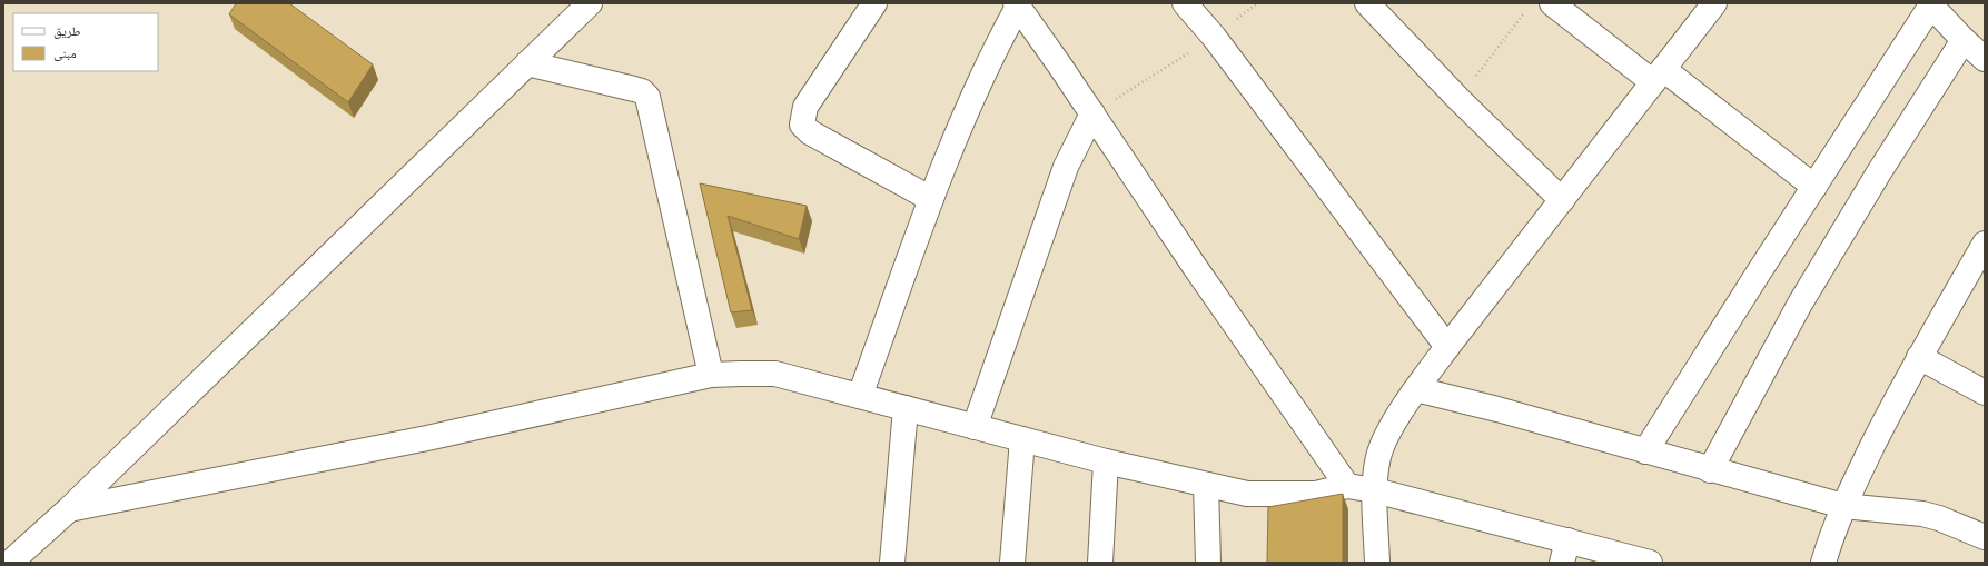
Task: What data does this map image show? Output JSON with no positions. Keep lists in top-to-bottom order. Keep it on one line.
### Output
{"legend":["طريق","مبنى"]}
